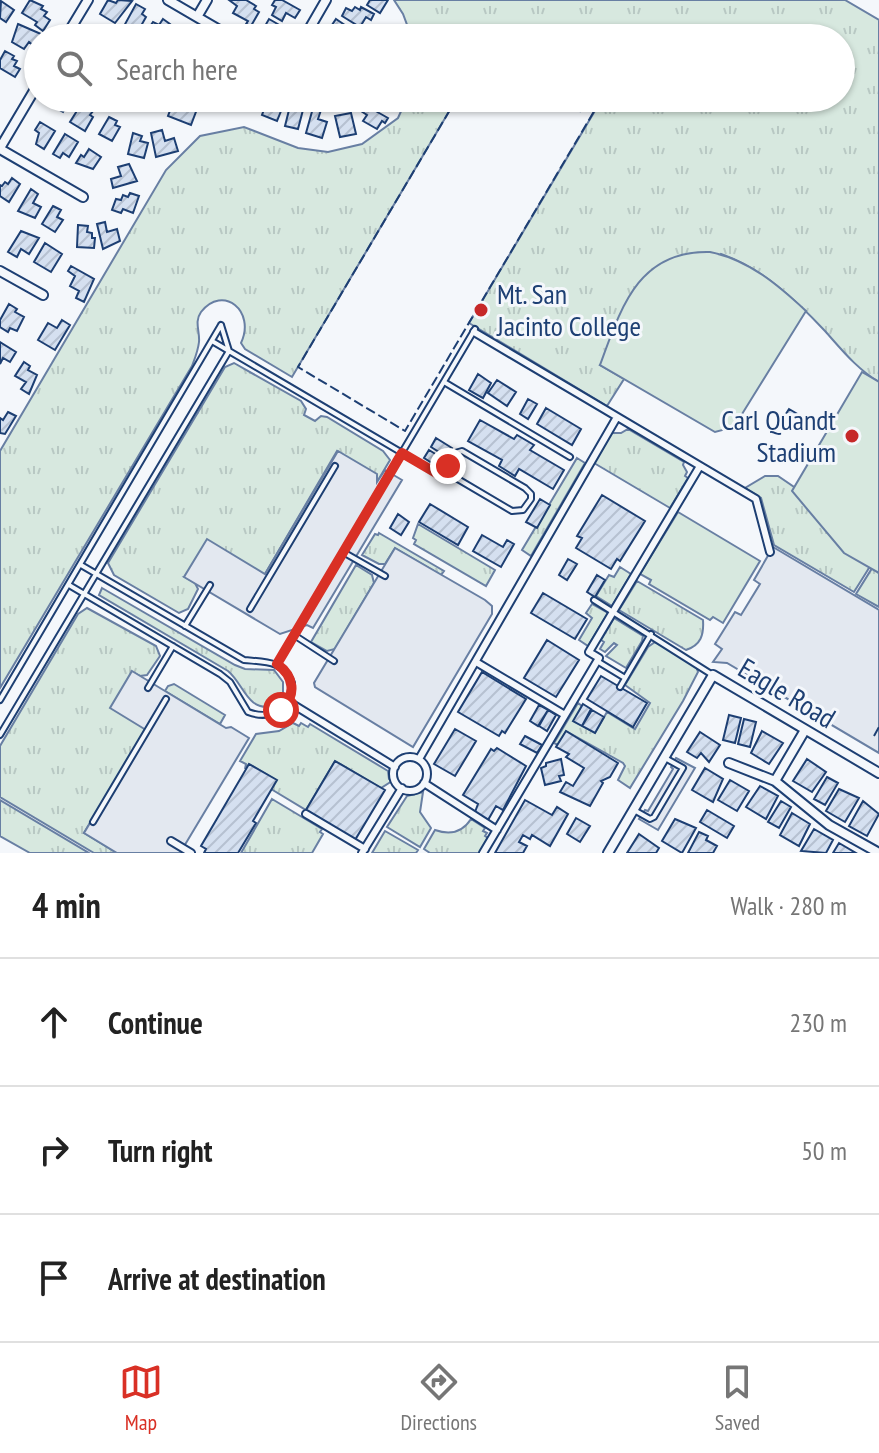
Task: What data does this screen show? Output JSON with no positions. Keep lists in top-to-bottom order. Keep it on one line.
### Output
{"streets":{"street":["Eagle Road"]},"places":["Mt. San Jacinto College","Carl Quandt Stadium"],"page":{"search":"Search here","heading":["4 min","Walk · 280 m"],"list":[["Continue","230 m"],["Turn right","50 m"],"Arrive at destination"],"nav":["Map","Directions","Saved"]}}
